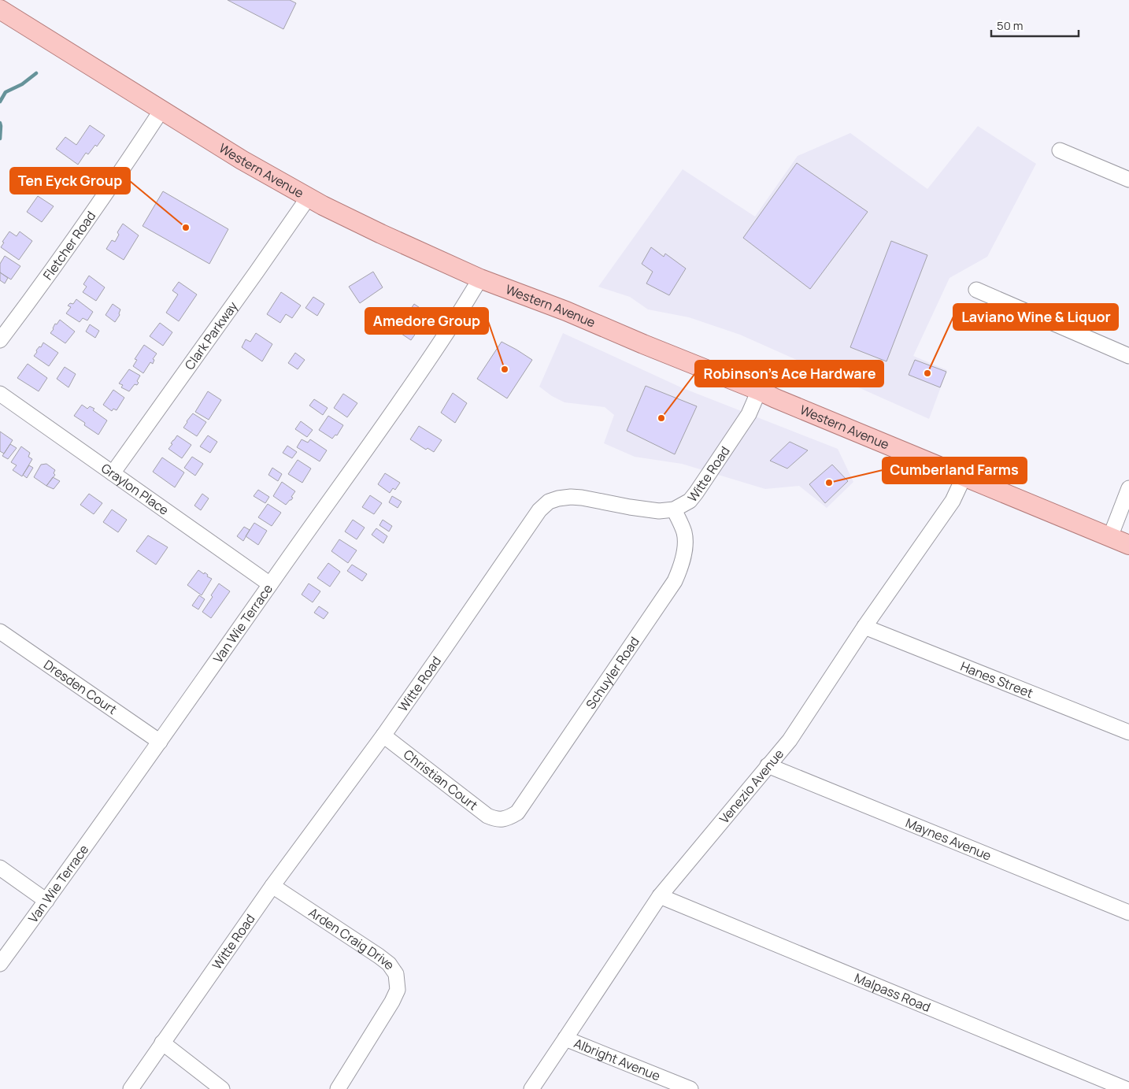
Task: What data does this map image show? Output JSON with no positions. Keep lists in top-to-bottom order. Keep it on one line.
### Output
{"streets":{"main road":["Western Avenue"],"street":["Fletcher Road","Clark Parkway","Witte Road","Graylon Place","Van Wie Terrace","Schuyler Road","Hanes Street","Dresden Court","Christian Court","Venezio Avenue","Maynes Avenue","Arden Craig Drive","Malpass Road","Albright Avenue"]},"crossings":[["Western Avenue","Fletcher Road"],["Western Avenue","Clark Parkway"],["Western Avenue","Witte Road"],["Western Avenue","Van Wie Terrace"],["Western Avenue","Venezio Avenue"],["Clark Parkway","Graylon Place"],["Witte Road","Schuyler Road"],["Witte Road","Christian Court"],["Witte Road","Arden Craig Drive"],["Graylon Place","Van Wie Terrace"],["Van Wie Terrace","Dresden Court"],["Schuyler Road","Christian Court"],["Hanes Street","Venezio Avenue"],["Venezio Avenue","Maynes Avenue"],["Venezio Avenue","Malpass Road"],["Venezio Avenue","Albright Avenue"]],"places":["Ten Eyck Group","Amedore Group","Laviano Wine & Liquor","Robinson's Ace Hardware","Cumberland Farms"],"scale_bar":"50 m"}
